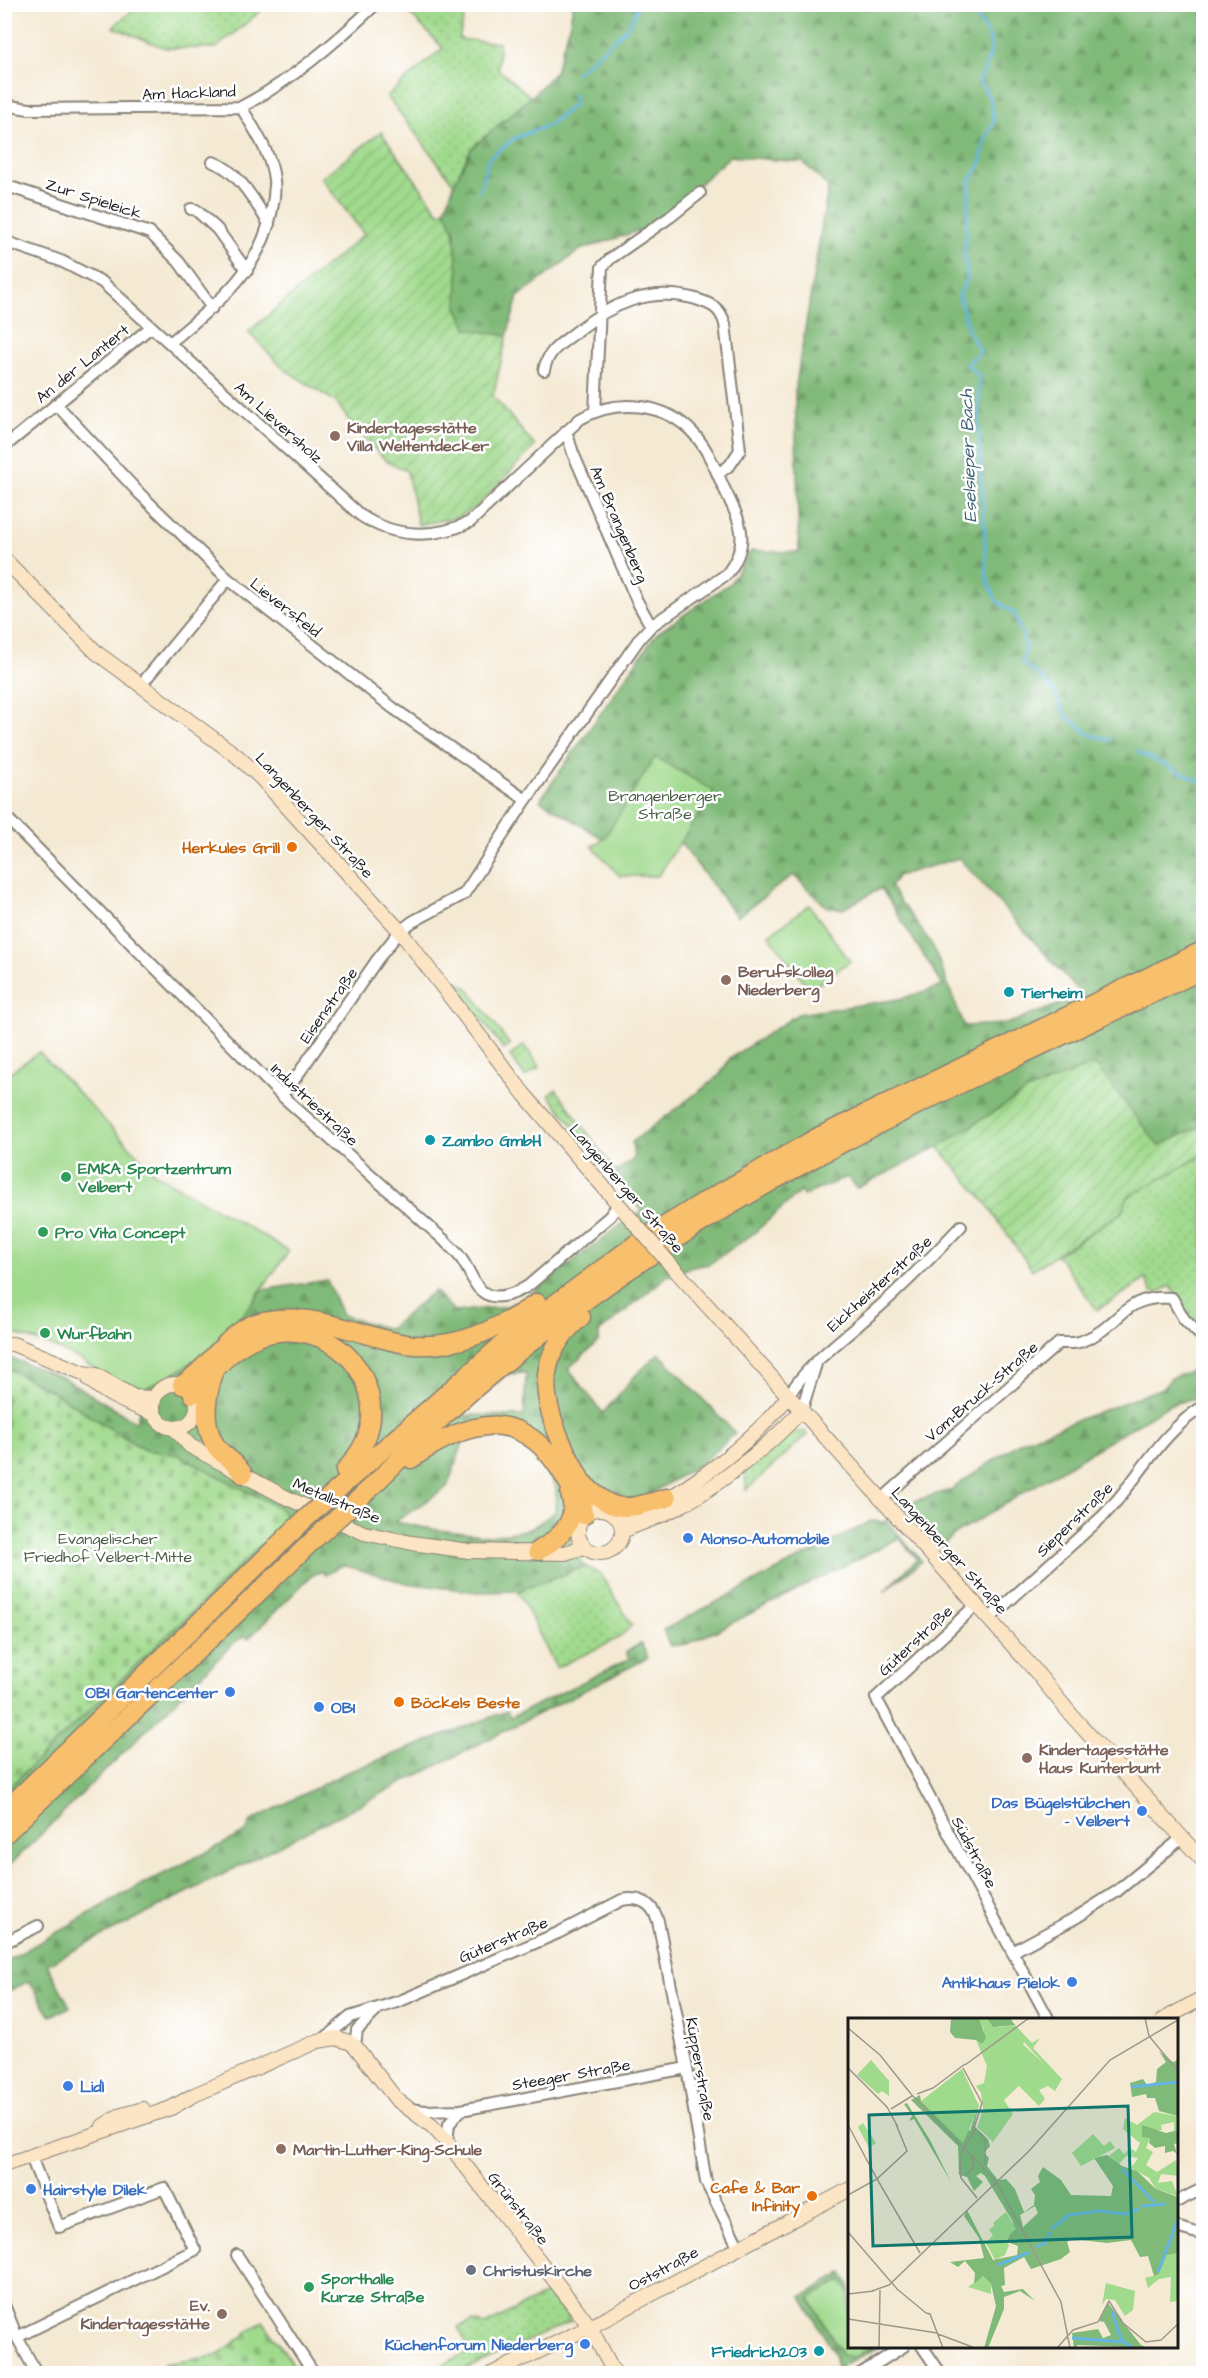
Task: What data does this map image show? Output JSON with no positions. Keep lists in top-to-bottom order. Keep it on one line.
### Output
{"streets":{"main road":["Langenberger Straße","Metallstraße","Güterstraße","Grünstraße","Oststraße"],"street":["Am Hackland","Zur Spieleick","An der Lantert","Am Lieversholz","Am Brangenberg","Lieversfeld","Eisenstraße","Industriestraße","Eickheisterstraße","Vom-Bruck-Straße","Sieperstraße","Südstraße","Küpperstraße","Steeger Straße"]},"crossings":[["An der Lantert","Am Lieversholz"],["An der Lantert","Lieversfeld"],["Am Lieversholz","Am Brangenberg"],["Langenberger Straße","Eisenstraße"],["Langenberger Straße","Industriestraße"],["Langenberger Straße","Eickheisterstraße"],["Langenberger Straße","Vom-Bruck-Straße"],["Langenberger Straße","Sieperstraße"],["Langenberger Straße","Güterstraße"],["Eisenstraße","Industriestraße"],["Güterstraße","Südstraße"],["Güterstraße","Küpperstraße"],["Güterstraße","Grünstraße"],["Küpperstraße","Steeger Straße"],["Küpperstraße","Oststraße"],["Steeger Straße","Grünstraße"],["Grünstraße","Oststraße"]],"water":["Eselsieper Bach"],"parks":["Brangenberger Straße","Evangelischer Friedhof Velbert-Mitte"],"places":["Kindertagesstätte Villa Weltentdecker","Herkules Grill","Berufskolleg Niederberg","Tierheim","Zambo GmbH","EMKA Sportzentrum Velbert","Pro Vita Concept","Wurfbahn","Alonso-Automobile","OBI Gartencenter","Böckels Beste","OBI","Kindertagesstätte Haus Kunterbunt","Das Bügelstübchen - Velbert","Antikhaus Pielok","Lidl","Martin-Luther-King-Schule","Hairstyle Dilek","Cafe & Bar Infinity","Christuskirche","Sporthalle Kurze Straße","Ev. Kindertagesstätte","Küchenforum Niederberg","Friedrich203"]}
